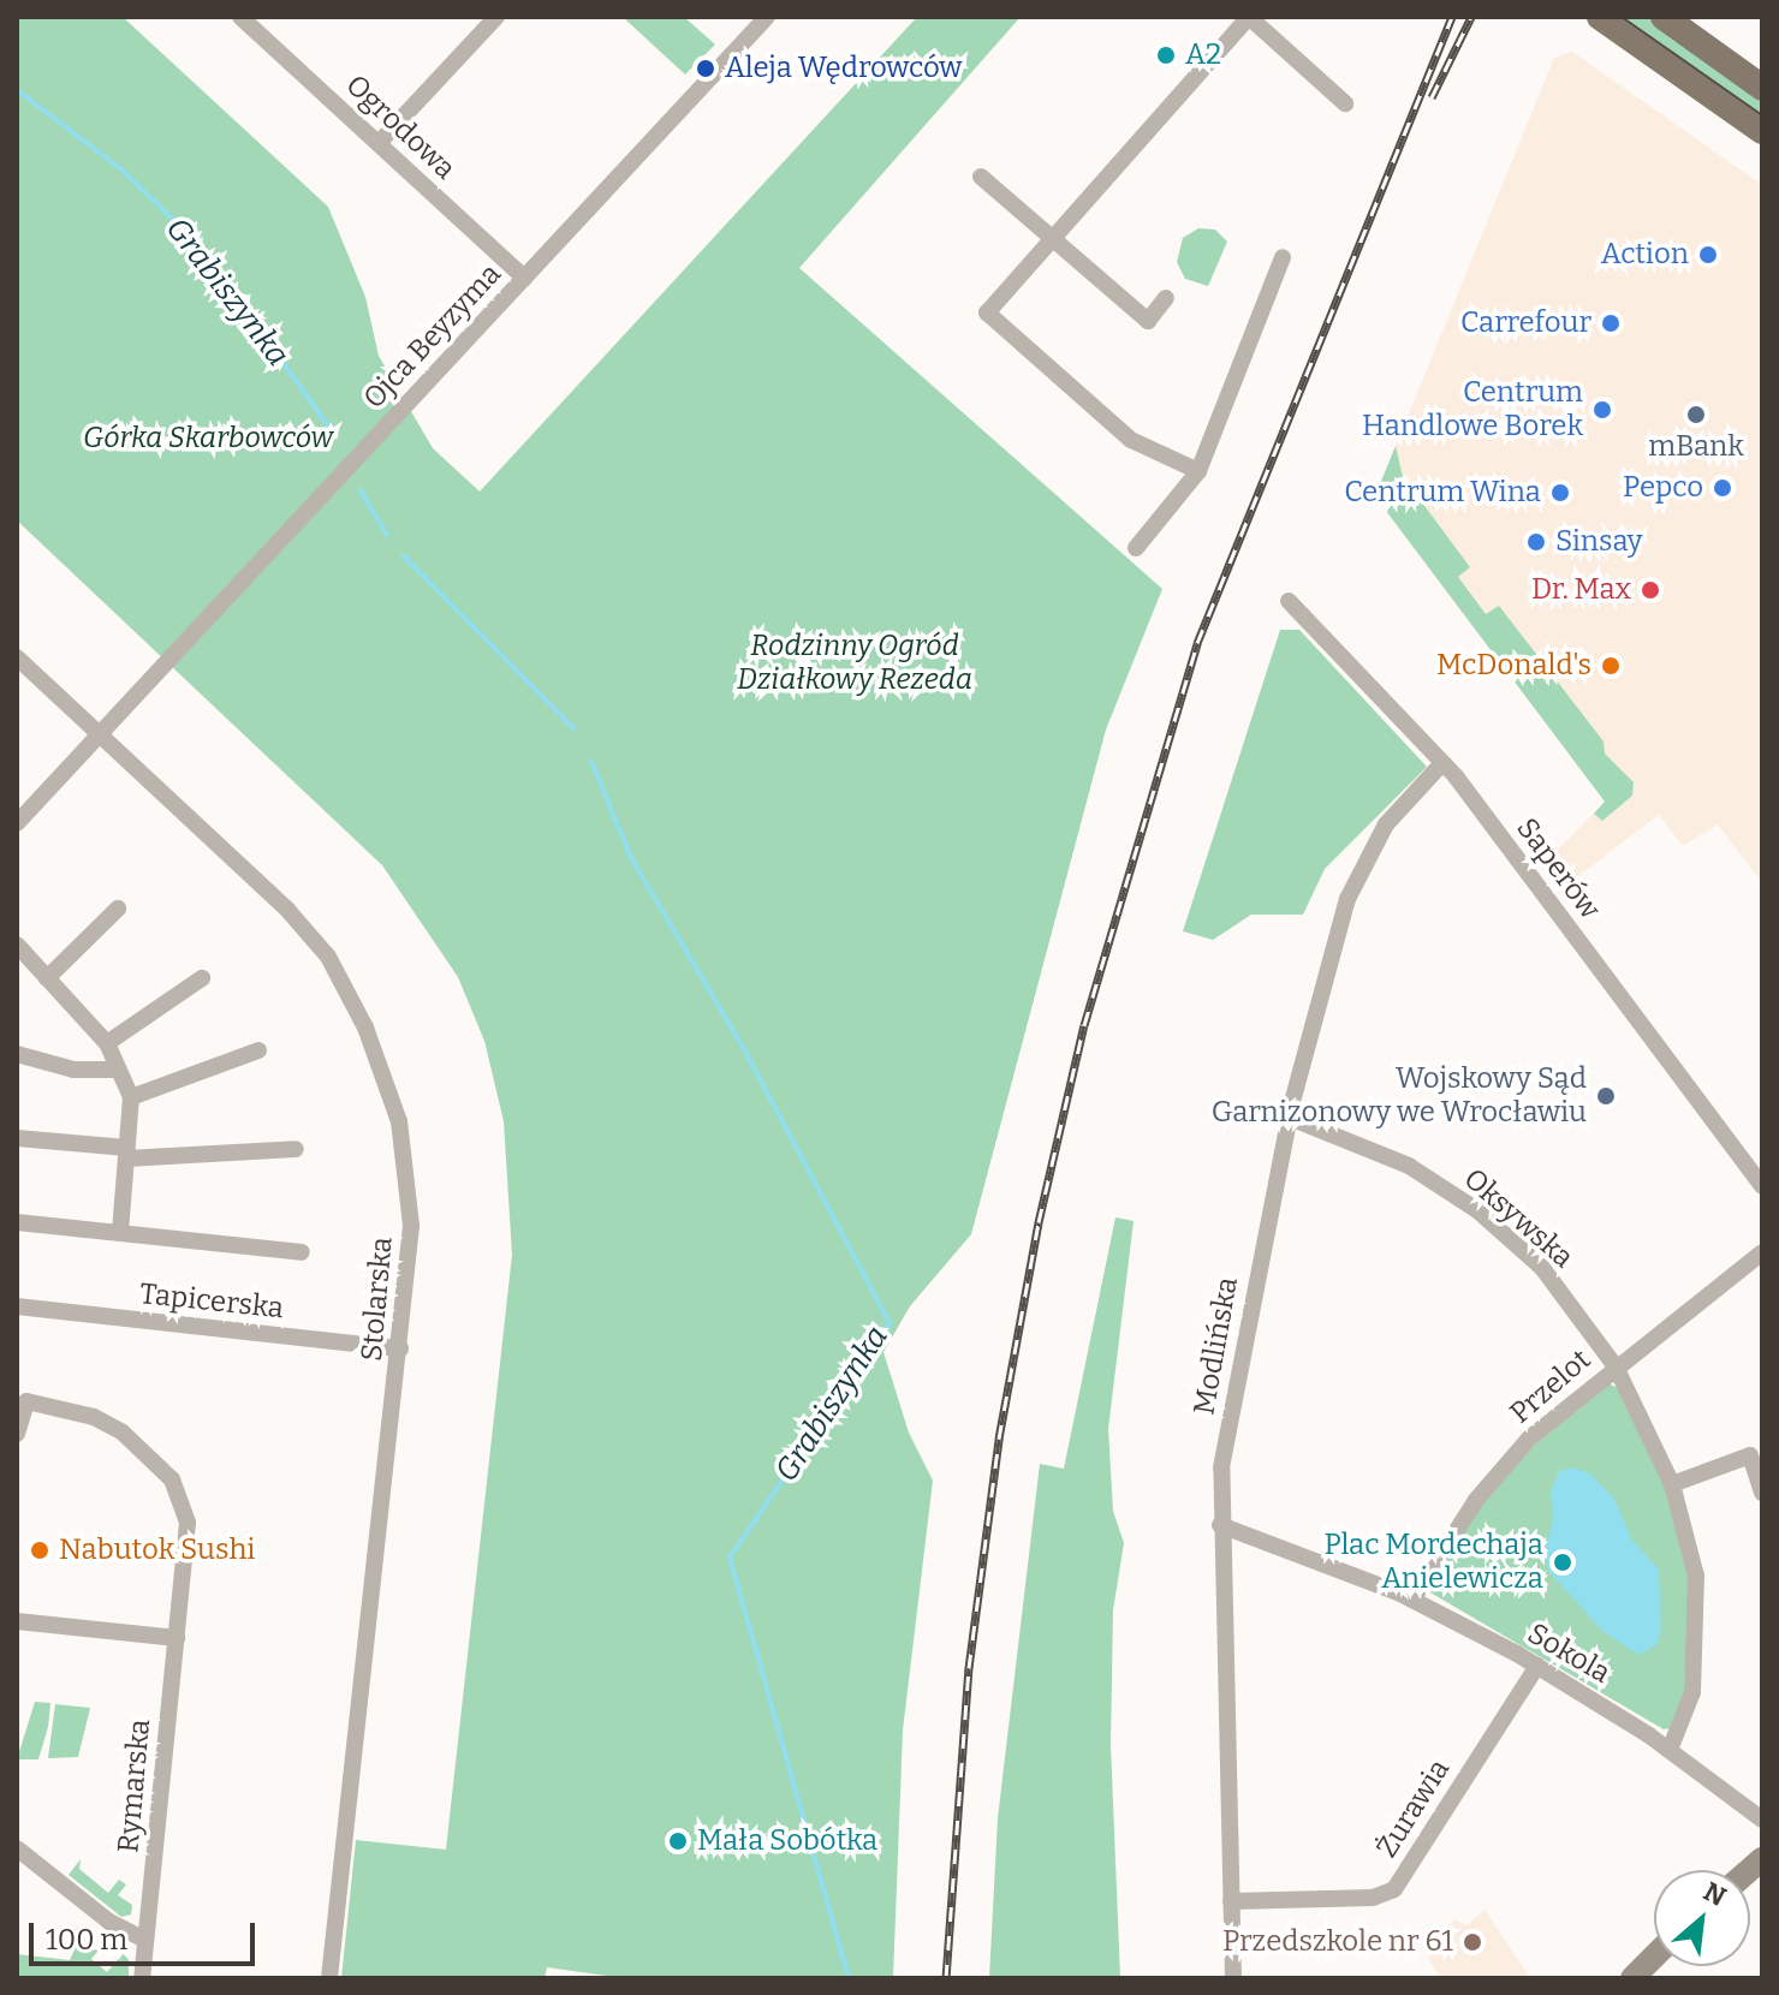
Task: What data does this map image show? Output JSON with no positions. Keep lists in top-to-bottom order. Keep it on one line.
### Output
{"streets":{"street":["Ogrodowa","Ojca Beyzyma","Saperów","Oksywska","Stolarska","Tapicerska","Modlińska","Przelot","Sokola","Rymarska","Żurawia"]},"crossings":[["Ogrodowa","Ojca Beyzyma"],["Ojca Beyzyma","Stolarska"],["Saperów","Modlińska"],["Oksywska","Modlińska"],["Oksywska","Przelot"],["Oksywska","Sokola"],["Stolarska","Tapicerska"],["Modlińska","Sokola"],["Modlińska","Żurawia"],["Przelot","Sokola"],["Sokola","Żurawia"]],"water":["Grabiszynka"],"parks":["Górka Skarbowców","Rodzinny Ogród Działkowy Rezeda"],"places":["A2","Aleja Wędrowców","Action","Carrefour","Centrum Handlowe Borek","mBank","Pepco","Centrum Wina","Sinsay","Dr. Max","McDonald's","Wojskowy Sąd Garnizonowy we Wrocławiu","Nabutok Sushi","Plac Mordechaja Anielewicza","Mała Sobótka","Przedszkole nr 61"],"scale_bar":"100 m","north":"top right"}
